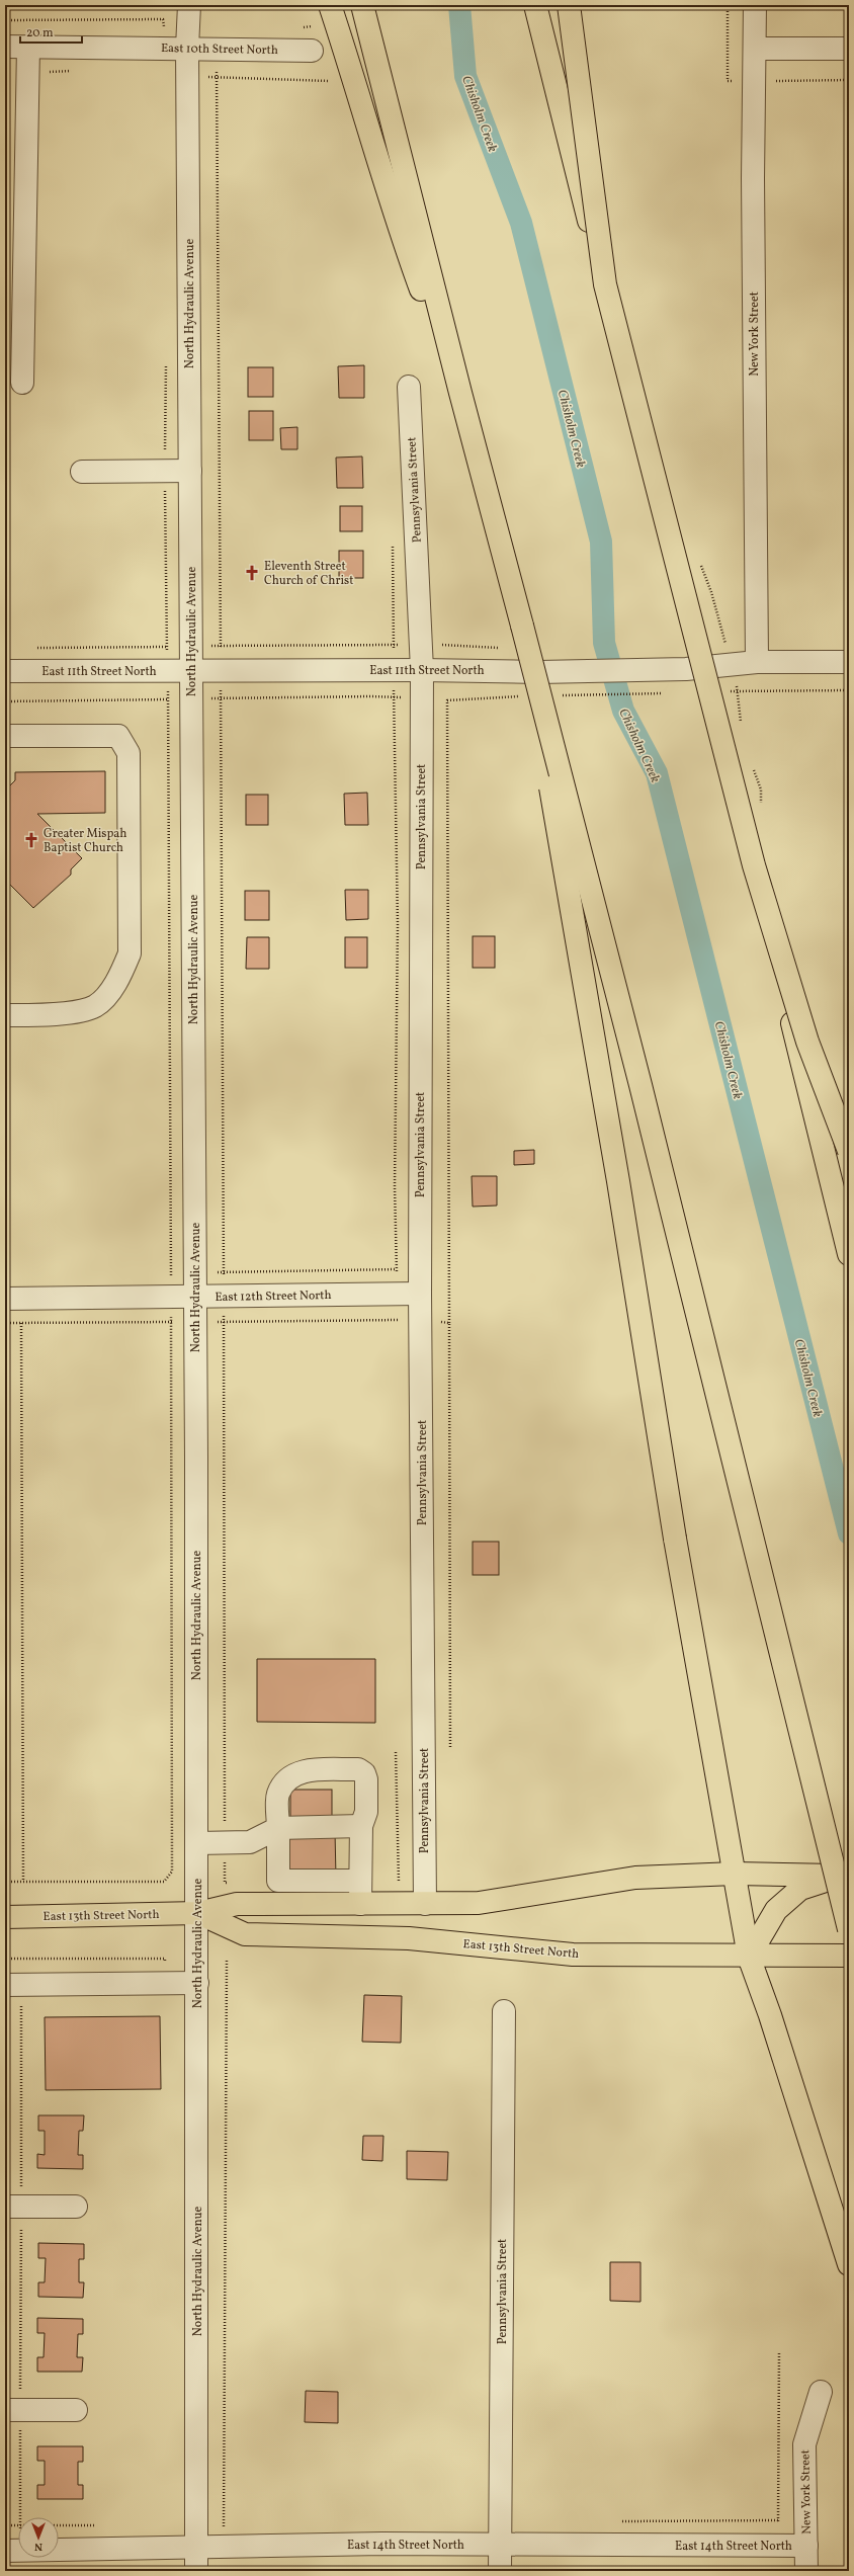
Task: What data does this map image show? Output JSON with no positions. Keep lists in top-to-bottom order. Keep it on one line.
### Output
{"streets":{"main road":["East 13th Street North"],"street":["East 10th Street North","North Hydraulic Avenue","New York Street","Pennsylvania Street","East 11th Street North","East 12th Street North","East 14th Street North"]},"crossings":[["East 10th Street North","North Hydraulic Avenue"],["North Hydraulic Avenue","East 11th Street North"],["North Hydraulic Avenue","East 12th Street North"],["North Hydraulic Avenue","East 13th Street North"],["North Hydraulic Avenue","East 14th Street North"],["New York Street","East 11th Street North"],["New York Street","East 14th Street North"],["Pennsylvania Street","East 11th Street North"],["Pennsylvania Street","East 12th Street North"],["Pennsylvania Street","East 13th Street North"],["Pennsylvania Street","East 14th Street North"]],"water":["Chisholm Creek"],"places":{"church":["Eleventh Street Church of Christ","Greater Mispah Baptist Church"]},"scale_bar":"20 m","north":"bottom"}
